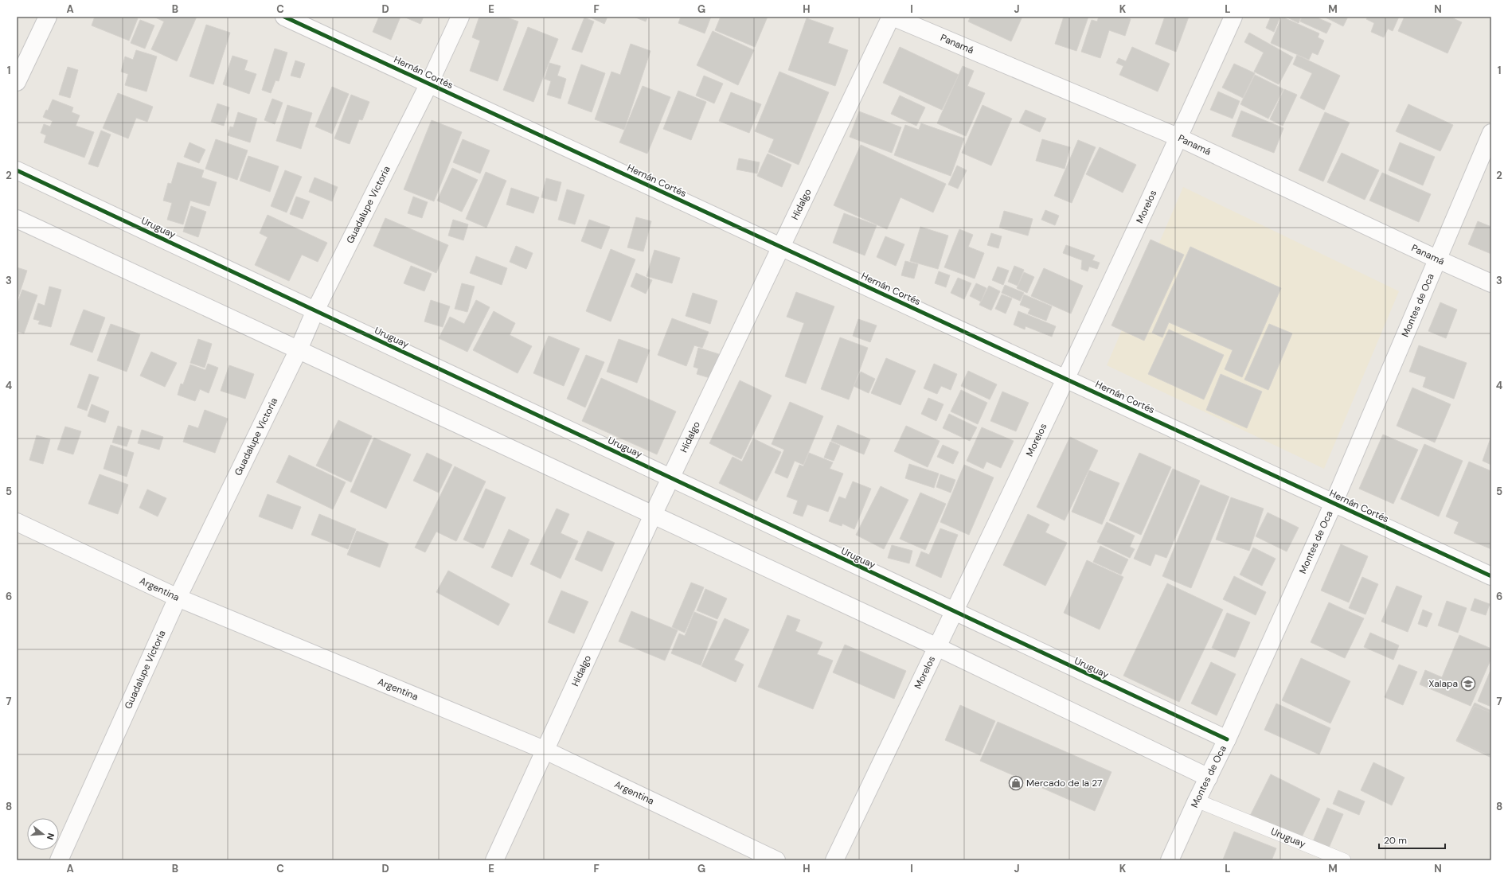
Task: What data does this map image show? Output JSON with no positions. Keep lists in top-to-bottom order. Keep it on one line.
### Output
{"streets":{"street":["Panamá","Hernán Cortés","Guadalupe Victoria","Hidalgo","Morelos","Uruguay","Montes de Oca","Argentina"]},"crossings":[["Panamá","Hidalgo"],["Panamá","Morelos"],["Panamá","Montes de Oca"],["Hernán Cortés","Guadalupe Victoria"],["Hernán Cortés","Hidalgo"],["Hernán Cortés","Morelos"],["Hernán Cortés","Montes de Oca"],["Guadalupe Victoria","Uruguay"],["Guadalupe Victoria","Argentina"],["Hidalgo","Uruguay"],["Hidalgo","Argentina"],["Morelos","Uruguay"],["Uruguay","Montes de Oca"]],"places":{"school or university":["Xalapa"],"shop":["Mercado de la 27"]},"scale_bar":"20 m","north":"right","grid":{"columns":["A","B","C","D","E","F","G","H","I","J","K","L","M","N"],"rows":["1","2","3","4","5","6","7","8"]}}
